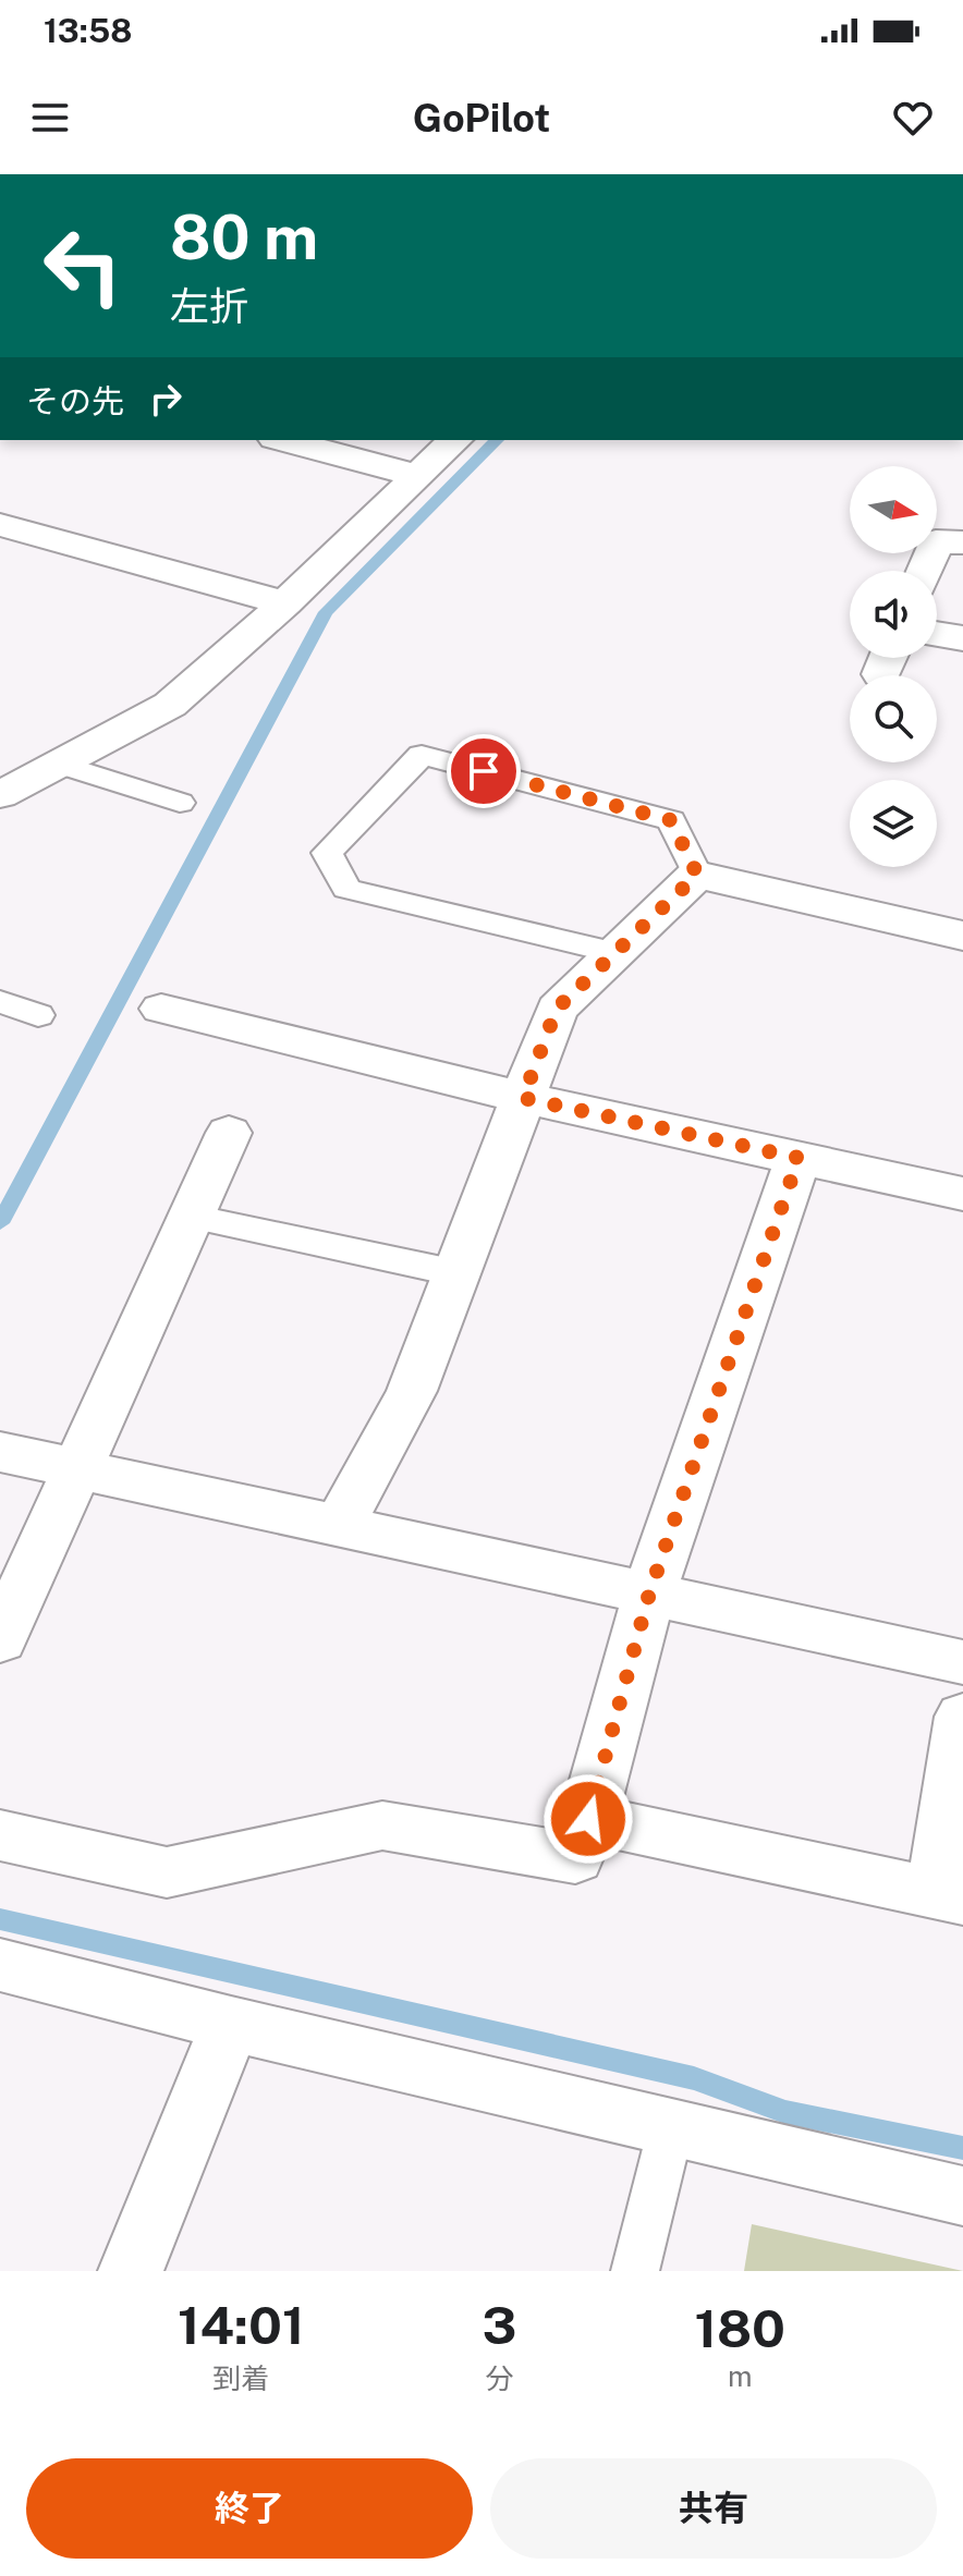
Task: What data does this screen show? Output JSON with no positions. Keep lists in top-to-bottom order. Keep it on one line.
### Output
{"north":"right","page":{"status":"13:58","header":"GoPilot","turn":["80 m","左折"],"then":"その先","eta":["14:01","到着","3","分","180","m"],"buttons":["終了","共有"]}}
